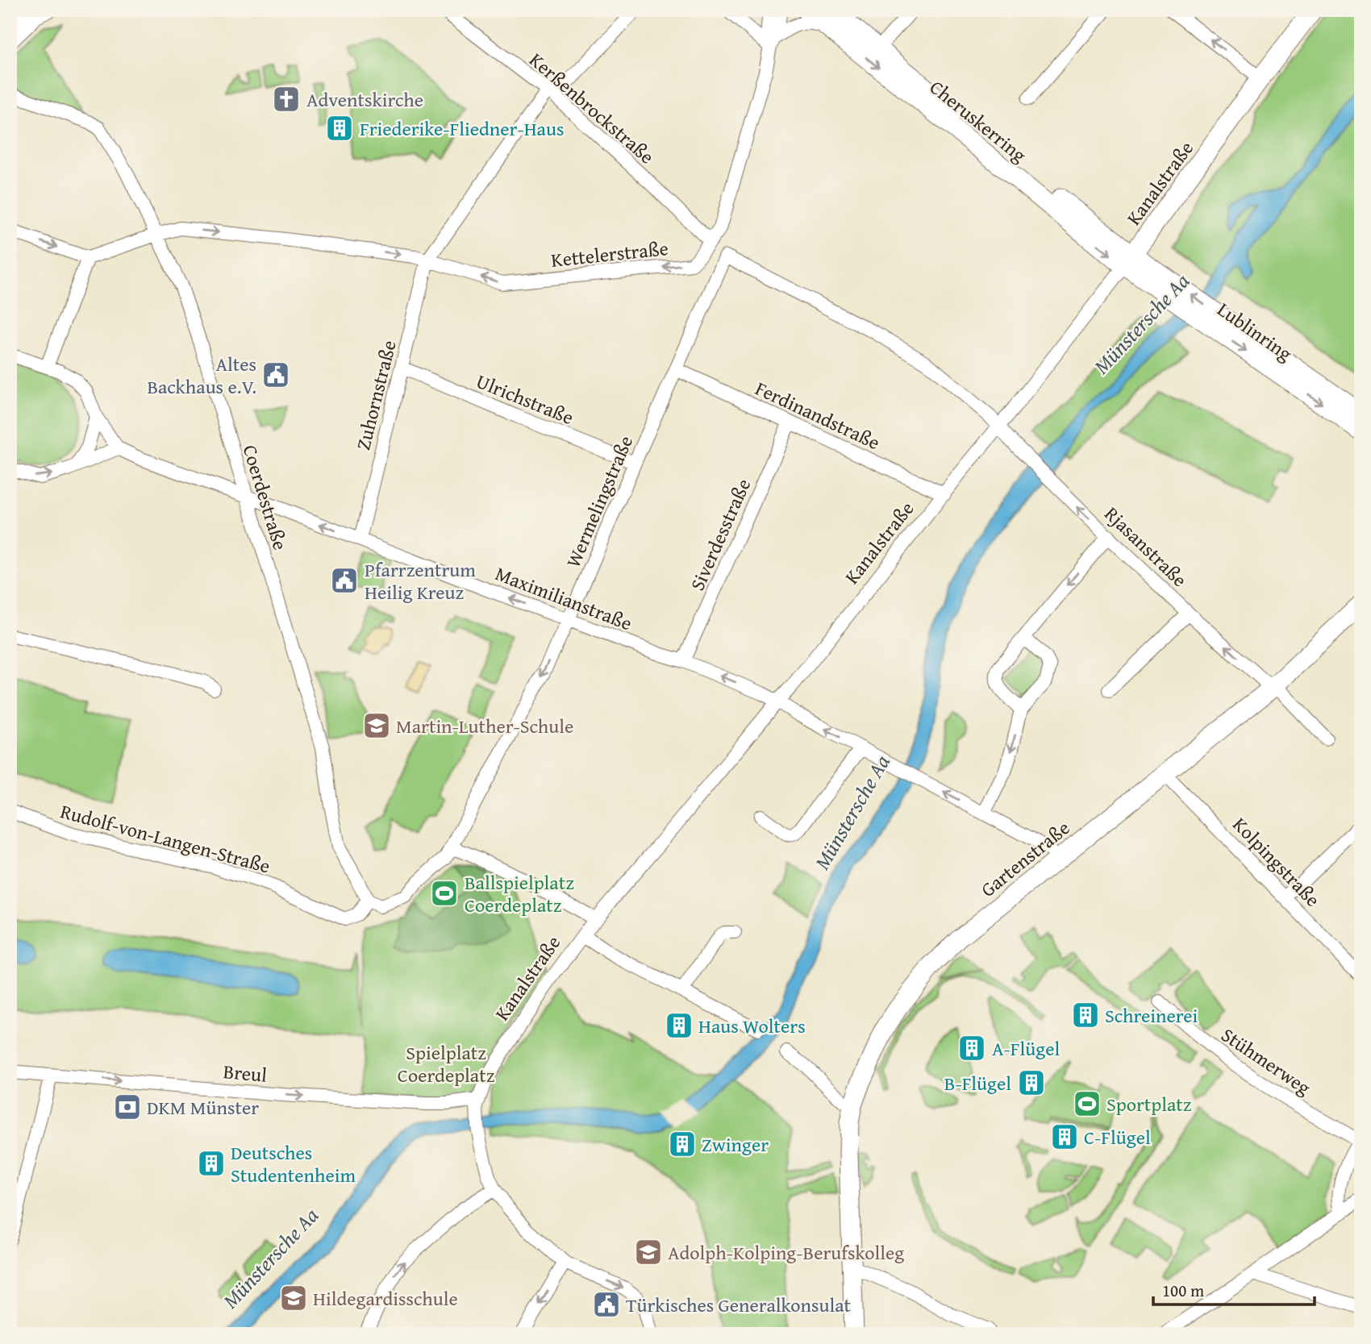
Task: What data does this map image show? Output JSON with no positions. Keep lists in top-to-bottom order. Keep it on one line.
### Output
{"streets":{"main road":["Cheruskerring","Kanalstraße","Lublinring","Gartenstraße"],"street":["Kerßenbrockstraße","Kettelerstraße","Zuhornstraße","Ulrichstraße","Ferdinandstraße","Coerdestraße","Wermelingstraße","Siverdesstraße","Rjasanstraße","Maximilianstraße","Rudolf-von-Langen-Straße","Kolpingstraße","Stühmerweg","Breul"]},"crossings":[["Kerßenbrockstraße","Kettelerstraße"],["Cheruskerring","Kanalstraße"],["Cheruskerring","Lublinring"],["Kanalstraße","Lublinring"],["Kanalstraße","Ferdinandstraße"],["Kanalstraße","Rjasanstraße"],["Kanalstraße","Maximilianstraße"],["Kanalstraße","Breul"],["Kettelerstraße","Zuhornstraße"],["Kettelerstraße","Coerdestraße"],["Zuhornstraße","Ulrichstraße"],["Zuhornstraße","Maximilianstraße"],["Ulrichstraße","Wermelingstraße"],["Ferdinandstraße","Wermelingstraße"],["Ferdinandstraße","Siverdesstraße"],["Coerdestraße","Wermelingstraße"],["Coerdestraße","Maximilianstraße"],["Coerdestraße","Rudolf-von-Langen-Straße"],["Wermelingstraße","Maximilianstraße"],["Wermelingstraße","Rudolf-von-Langen-Straße"],["Siverdesstraße","Maximilianstraße"],["Rjasanstraße","Gartenstraße"],["Maximilianstraße","Gartenstraße"],["Gartenstraße","Kolpingstraße"]],"one_way":["Rjasanstraße","Maximilianstraße","Breul"],"water":["Münstersche Aa"],"parks":["Spielplatz Coerdeplatz"],"places":{"church":["Adventskirche"],"building":["Friederike-Fliedner-Haus","Schreinerei","Haus Wolters","A-Flügel","B-Flügel","C-Flügel","Zwinger","Deutsches Studentenheim"],"public building":["Altes Backhaus e.V.","Pfarrzentrum Heilig Kreuz","Türkisches Generalkonsulat"],"school or university":["Martin-Luther-Schule","Adolph-Kolping-Berufskolleg","Hildegardisschule"],"sports":["Ballspielplatz Coerdeplatz","Sportplatz"],"bank":["DKM Münster"]},"scale_bar":"100 m"}
